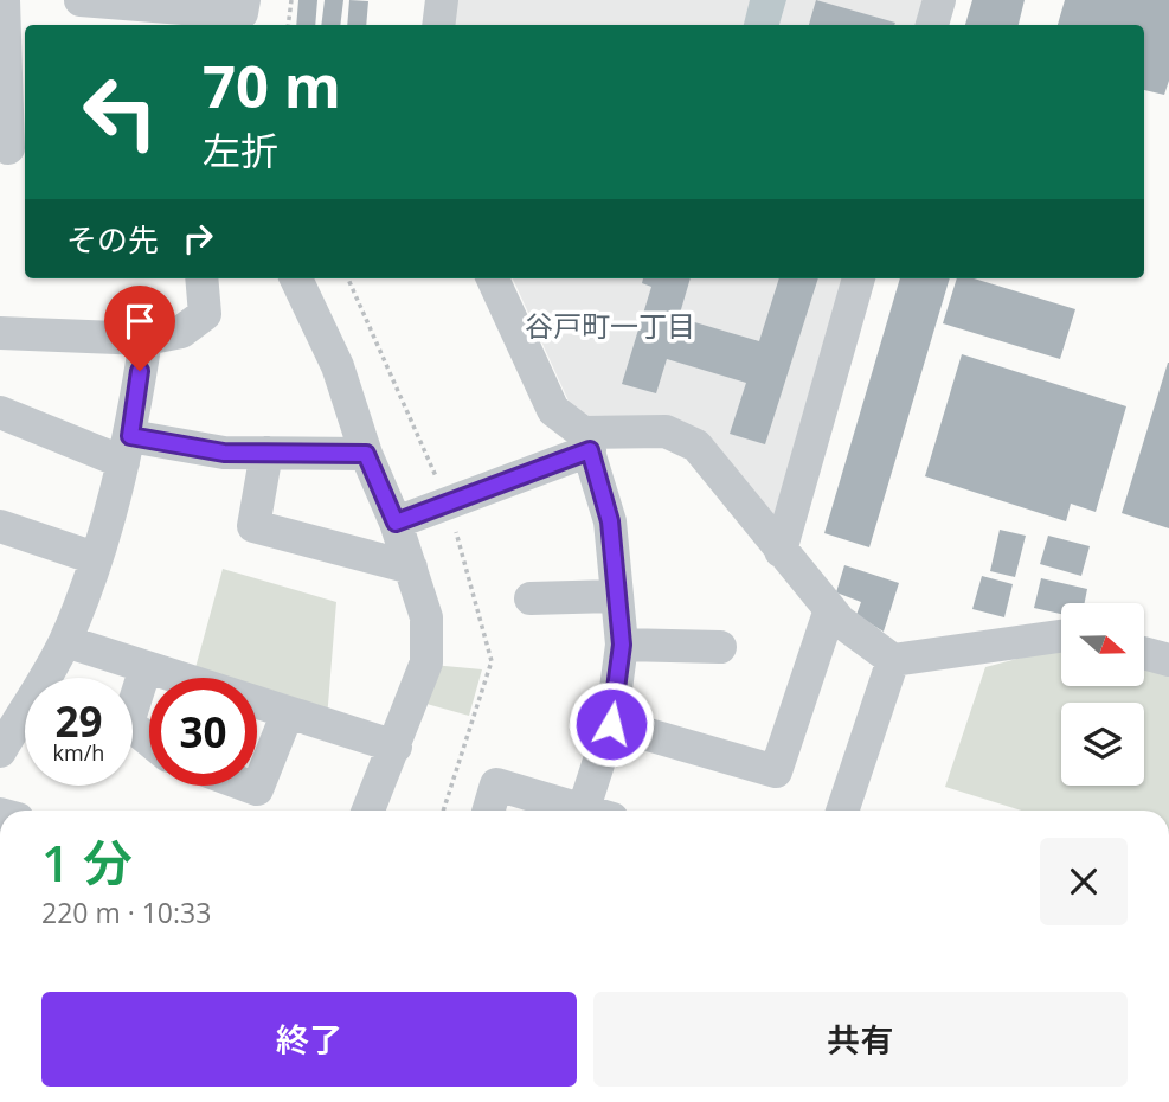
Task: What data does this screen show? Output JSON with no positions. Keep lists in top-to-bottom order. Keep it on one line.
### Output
{"districts":["谷戸町一丁目"],"north":"right","page":{"turn":["70 m","左折"],"then":"その先","speed":"29 km/h","limit":"30","heading":["1 分","220 m · 10:33"],"buttons":["終了","共有"]}}
